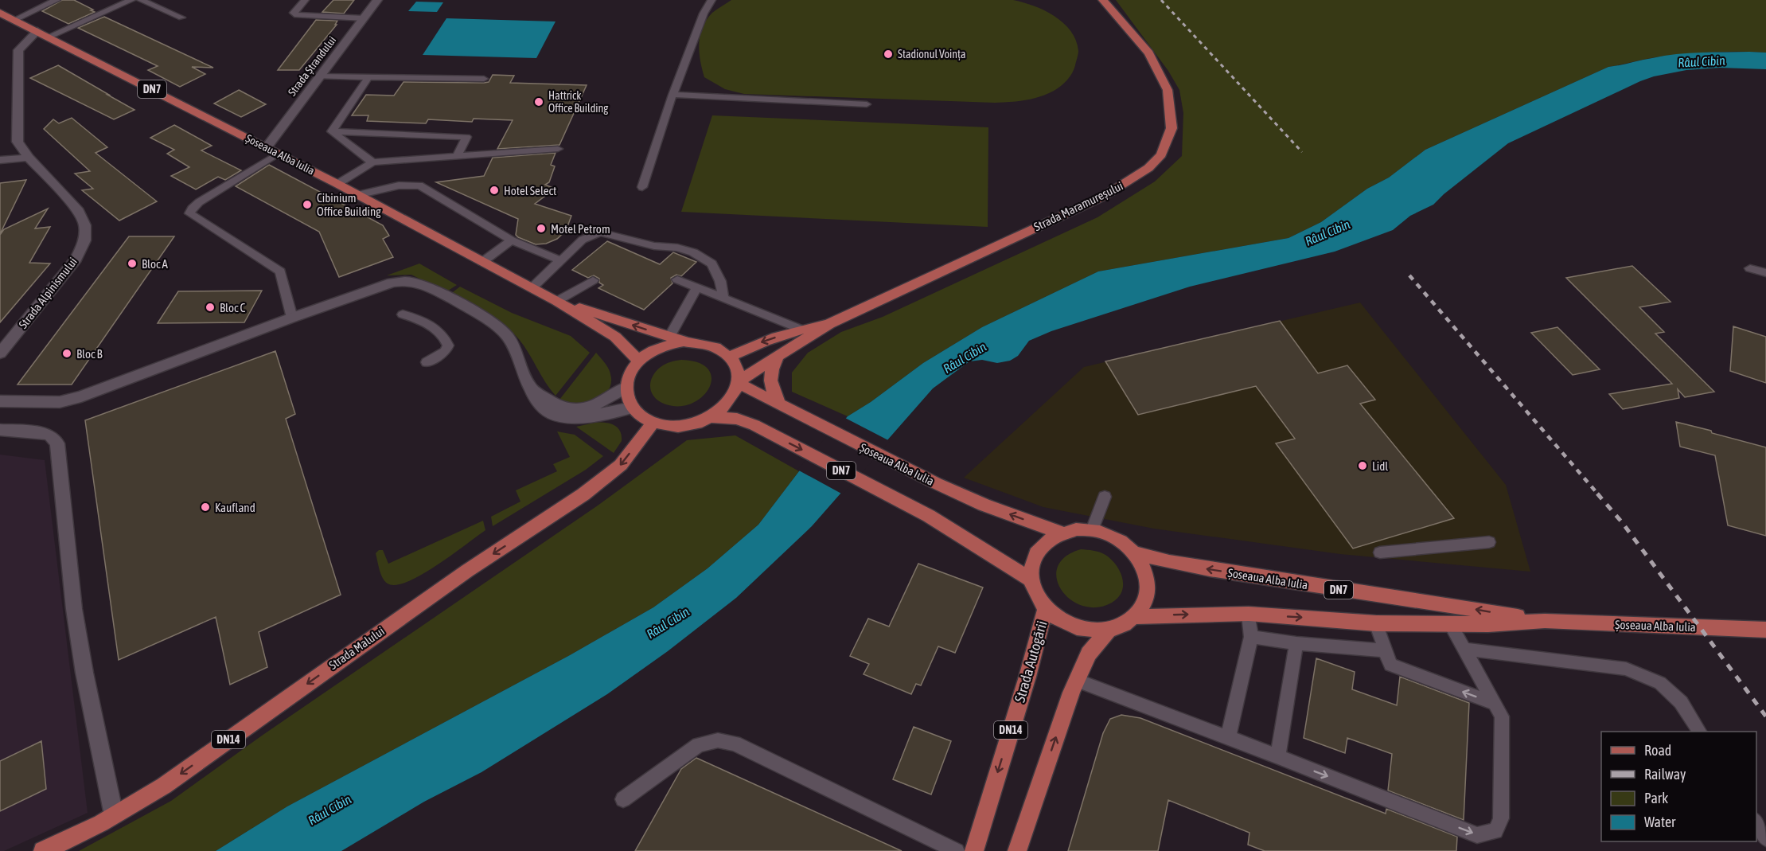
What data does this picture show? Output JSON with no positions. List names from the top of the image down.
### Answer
{
  "streets": {
    "main road": [
      "DN7",
      "Șoseaua Alba Iulia",
      "Strada Maramureșului",
      "Strada Malului",
      "Strada Autogării",
      "DN14"
    ],
    "street": ["Strada Ștrandului", "Strada Alpinismului"]
  },
  "crossings": [
    ["Strada Ștrandului", "Șoseaua Alba Iulia"],
    ["DN7", "Șoseaua Alba Iulia"],
    ["DN7", "Strada Maramureșului"],
    ["DN7", "Strada Malului"],
    ["DN7", "Strada Autogării"],
    ["Șoseaua Alba Iulia", "Strada Maramureșului"],
    ["Șoseaua Alba Iulia", "Strada Alpinismului"],
    ["Șoseaua Alba Iulia", "Strada Malului"],
    ["Șoseaua Alba Iulia", "Strada Autogării"],
    ["Strada Maramureșului", "Strada Malului"]
  ],
  "one_way": ["Strada Malului"],
  "water": ["Râul Cibin"],
  "places": [
    "Stadionul Voința",
    "Hattrick Office Building",
    "Hotel Select",
    "Cibinium Office Building",
    "Motel Petrom",
    "Bloc A",
    "Bloc C",
    "Bloc B",
    "Lidl",
    "Kaufland"
  ],
  "legend": [
    "Road",
    "Railway",
    "Park",
    "Water"
  ]
}
